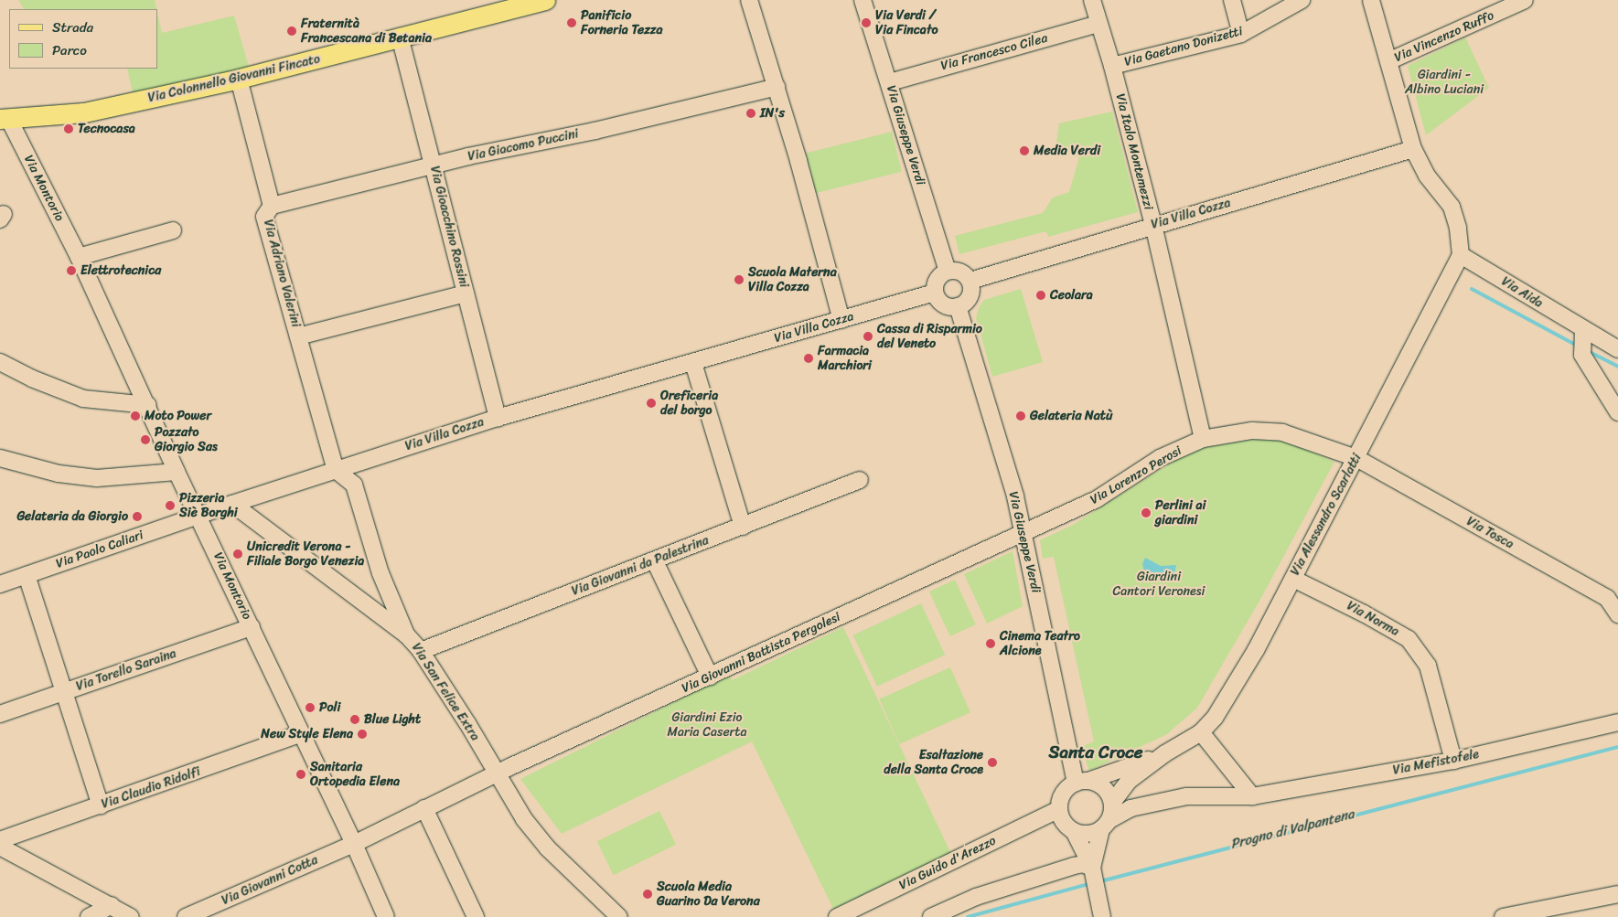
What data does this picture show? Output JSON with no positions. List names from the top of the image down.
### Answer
{
  "streets": {
    "main road": ["Via Colonnello Giovanni Fincato"],
    "street": [
      "Via Vincenzo Ruffo",
      "Via Gaetano Donizetti",
      "Via Francesco Cilea",
      "Via Giuseppe Verdi",
      "Via Giacomo Puccini",
      "Via Italo Montemezzi",
      "Via Montorio",
      "Via Villa Cozza",
      "Via Gioacchino Rossini",
      "Via Adriano Valerini",
      "Via Aida",
      "Via Lorenzo Perosi",
      "Via Alessandro Scarlatti",
      "Via Tosca",
      "Via Paolo Caliari",
      "Via Giovanni da Palestrina",
      "Via Norma",
      "Via Giovanni Battista Pergolesi",
      "Via Torello Saraina",
      "Via San Felice Extra",
      "Via Mefistofele",
      "Via Claudio Ridolfi",
      "Via Guido d'Arezzo",
      "Via Giovanni Cotta"
    ]
  },
  "crossings": [
    ["Via Gaetano Donizetti", "Via Italo Montemezzi"],
    ["Via Francesco Cilea", "Via Giuseppe Verdi"],
    ["Via Francesco Cilea", "Via Italo Montemezzi"],
    ["Via Colonnello Giovanni Fincato", "Via Montorio"],
    ["Via Colonnello Giovanni Fincato", "Via Gioacchino Rossini"],
    ["Via Colonnello Giovanni Fincato", "Via Adriano Valerini"],
    ["Via Giuseppe Verdi", "Via Villa Cozza"],
    ["Via Giuseppe Verdi", "Via Lorenzo Perosi"],
    ["Via Giuseppe Verdi", "Via Alessandro Scarlatti"],
    ["Via Giuseppe Verdi", "Via Giovanni Battista Pergolesi"],
    ["Via Giuseppe Verdi", "Via Mefistofele"],
    ["Via Giuseppe Verdi", "Via Guido d'Arezzo"],
    ["Via Giacomo Puccini", "Via Gioacchino Rossini"],
    ["Via Giacomo Puccini", "Via Adriano Valerini"],
    ["Via Italo Montemezzi", "Via Villa Cozza"],
    ["Via Italo Montemezzi", "Via Lorenzo Perosi"],
    ["Via Montorio", "Via Villa Cozza"],
    ["Via Montorio", "Via Paolo Caliari"],
    ["Via Montorio", "Via Torello Saraina"],
    ["Via Montorio", "Via Claudio Ridolfi"],
    ["Via Montorio", "Via Giovanni Cotta"],
    ["Via Villa Cozza", "Via Gioacchino Rossini"],
    ["Via Villa Cozza", "Via Adriano Valerini"],
    ["Via Villa Cozza", "Via Paolo Caliari"],
    ["Via Villa Cozza", "Via San Felice Extra"],
    ["Via Gioacchino Rossini", "Via Adriano Valerini"],
    ["Via Aida", "Via Alessandro Scarlatti"],
    ["Via Lorenzo Perosi", "Via Alessandro Scarlatti"],
    ["Via Lorenzo Perosi", "Via Tosca"],
    ["Via Lorenzo Perosi", "Via Giovanni Battista Pergolesi"],
    ["Via Alessandro Scarlatti", "Via Tosca"],
    ["Via Alessandro Scarlatti", "Via Norma"],
    ["Via Alessandro Scarlatti", "Via Mefistofele"],
    ["Via Alessandro Scarlatti", "Via Guido d'Arezzo"],
    ["Via Giovanni da Palestrina", "Via San Felice Extra"],
    ["Via Norma", "Via Mefistofele"],
    ["Via Giovanni Battista Pergolesi", "Via San Felice Extra"],
    ["Via Mefistofele", "Via Guido d'Arezzo"]
  ],
  "districts": ["Santa Croce"],
  "water": ["Progno di Valpantena"],
  "parks": ["Giardini - Albino Luciani", "Giardini Cantori Veronesi", "Giardini Ezio Maria Caserta"],
  "places": [
    "Panificio Forneria Tezza",
    "Via Verdi / Via Fincato",
    "Fraternità Francescana di Betania",
    "IN's",
    "Tecnocasa",
    "Media Verdi",
    "Elettrotecnica",
    "Scuola Materna Villa Cozza",
    "Ceolara",
    "Cassa di Risparmio del Veneto",
    "Farmacia Marchiori",
    "Oreficeria del borgo",
    "Moto Power",
    "Gelateria Natù",
    "Pozzato Giorgio Sas",
    "Pizzeria Siè Borghi",
    "Perlini ai giardini",
    "Gelateria da Giorgio",
    "Unicredit Verona - Filiale Borgo Venezia",
    "Cinema Teatro Alcione",
    "Poli",
    "Blue Light",
    "New Style Elena",
    "Esaltazione della Santa Croce",
    "Sanitaria Ortopedia Elena",
    "Scuola Media Guarino Da Verona"
  ],
  "legend": ["Strada", "Parco"]
}
